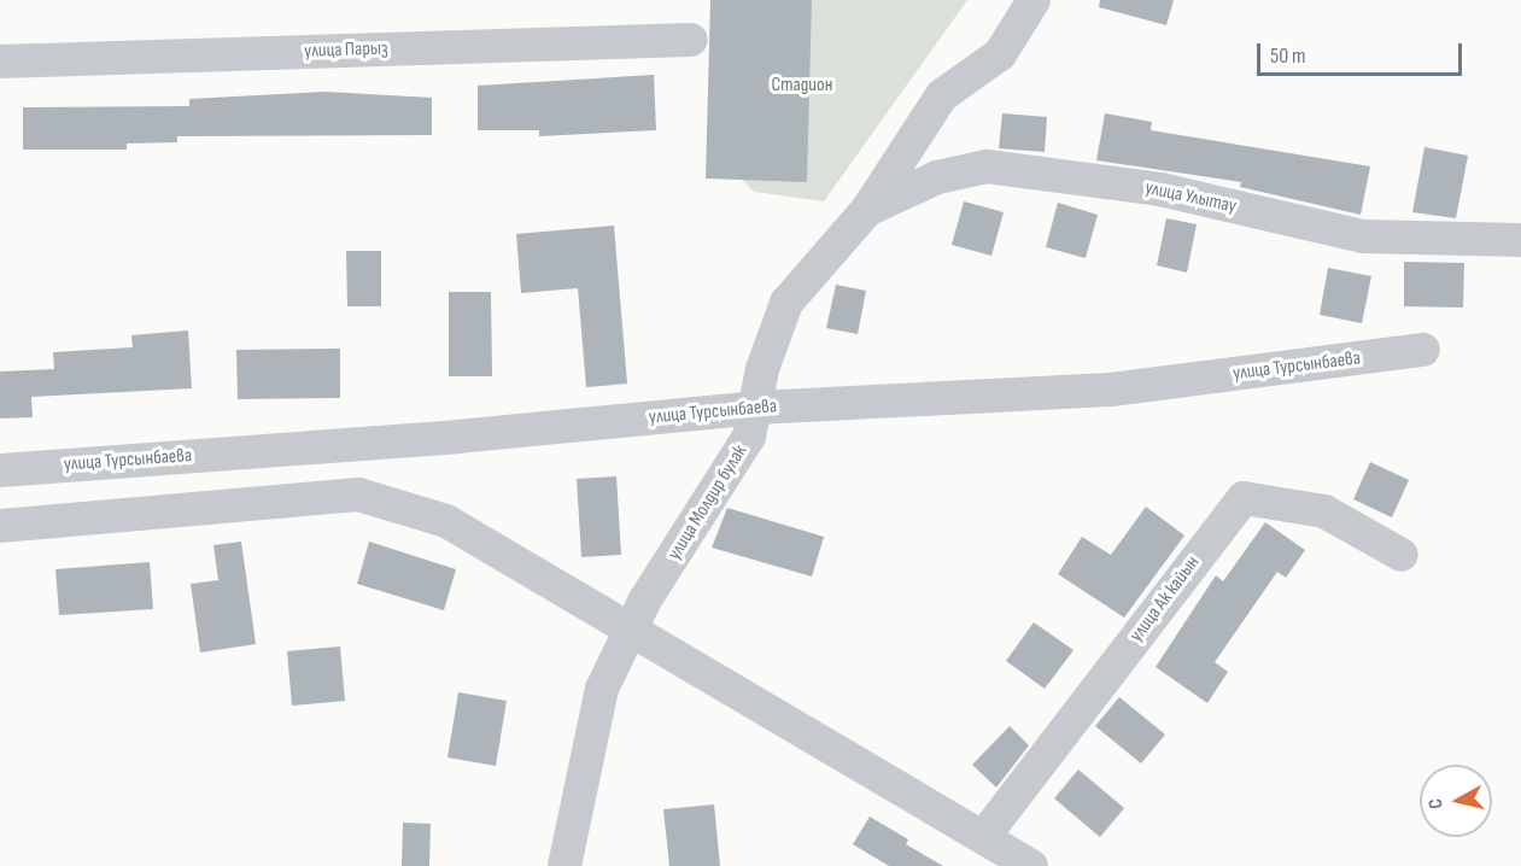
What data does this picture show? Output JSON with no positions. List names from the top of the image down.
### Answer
{
  "streets": {
    "street": [
      "улица Парыз",
      "улица Улытау",
      "улица Турсынбаева",
      "улица Молдир булак",
      "улица Ак кайын"
    ]
  },
  "crossings": [
    ["улица Улытау", "улица Молдир булак"],
    ["улица Турсынбаева", "улица Молдир булак"]
  ],
  "parks": ["Стадион"],
  "scale_bar": "50 m",
  "north": "left"
}
